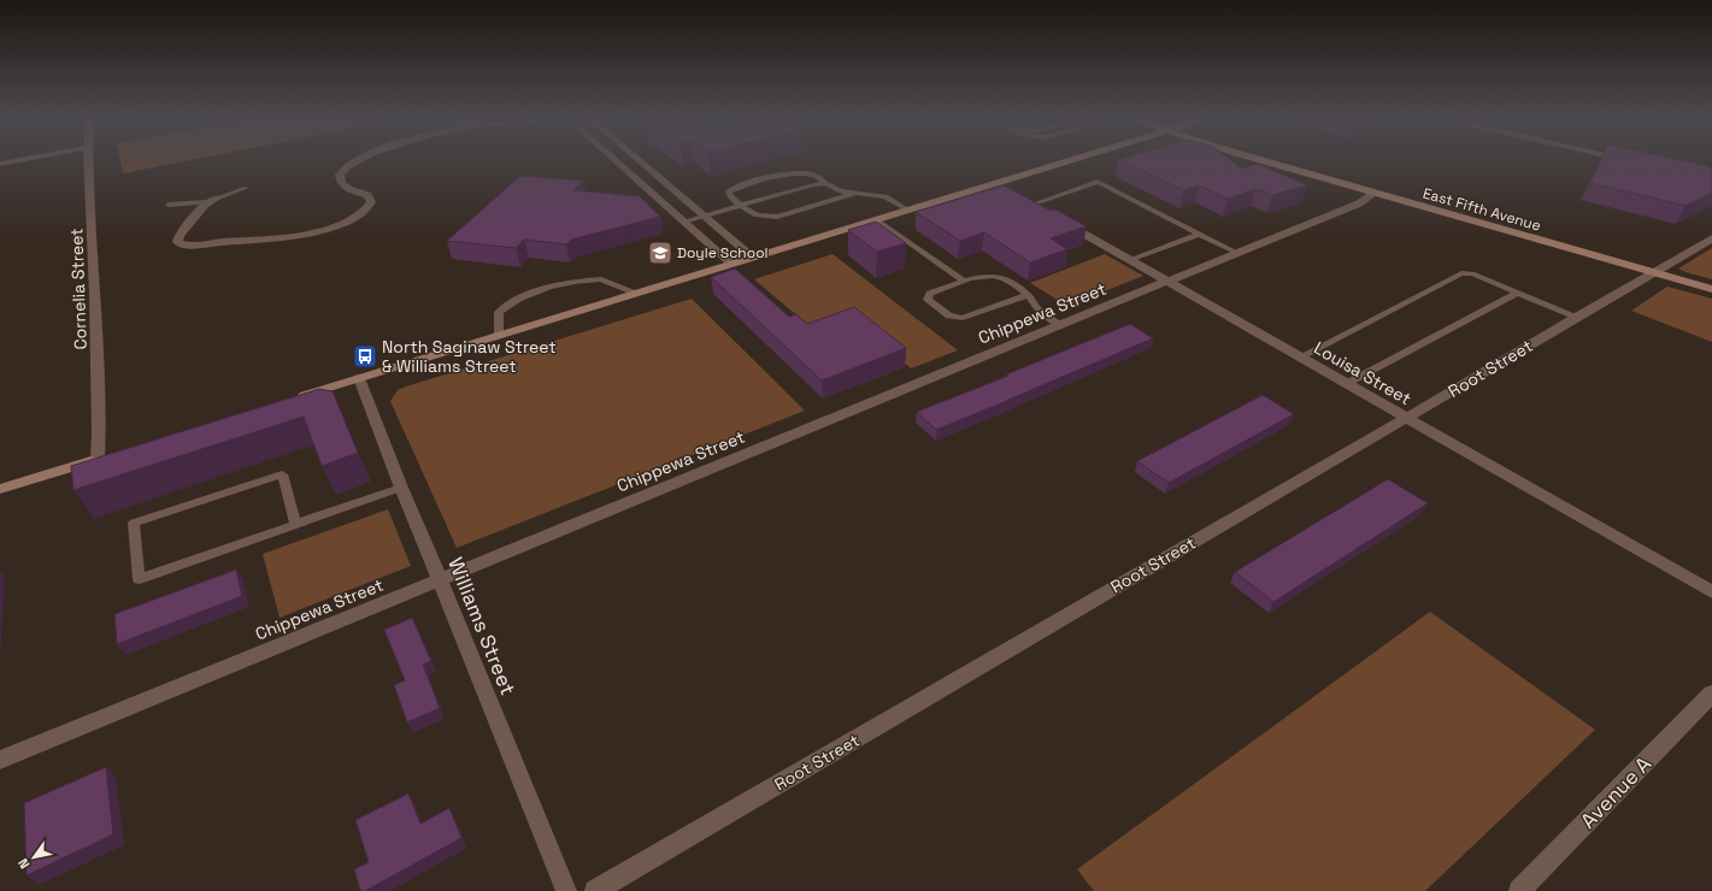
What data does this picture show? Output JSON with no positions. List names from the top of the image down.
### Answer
{
  "streets": {
    "main road": ["East Fifth Avenue"],
    "street": [
      "Cornelia Street",
      "Chippewa Street",
      "Root Street",
      "Louisa Street",
      "Williams Street",
      "Avenue A"
    ]
  },
  "crossings": [
    ["East Fifth Avenue", "Chippewa Street"],
    ["East Fifth Avenue", "Root Street"],
    ["Chippewa Street", "Louisa Street"],
    ["Chippewa Street", "Williams Street"],
    ["Root Street", "Louisa Street"]
  ],
  "places": {
    "school or university": ["Doyle School"],
    "bus stop": ["North Saginaw Street & Williams Street"]
  },
  "north": "bottom left"
}
